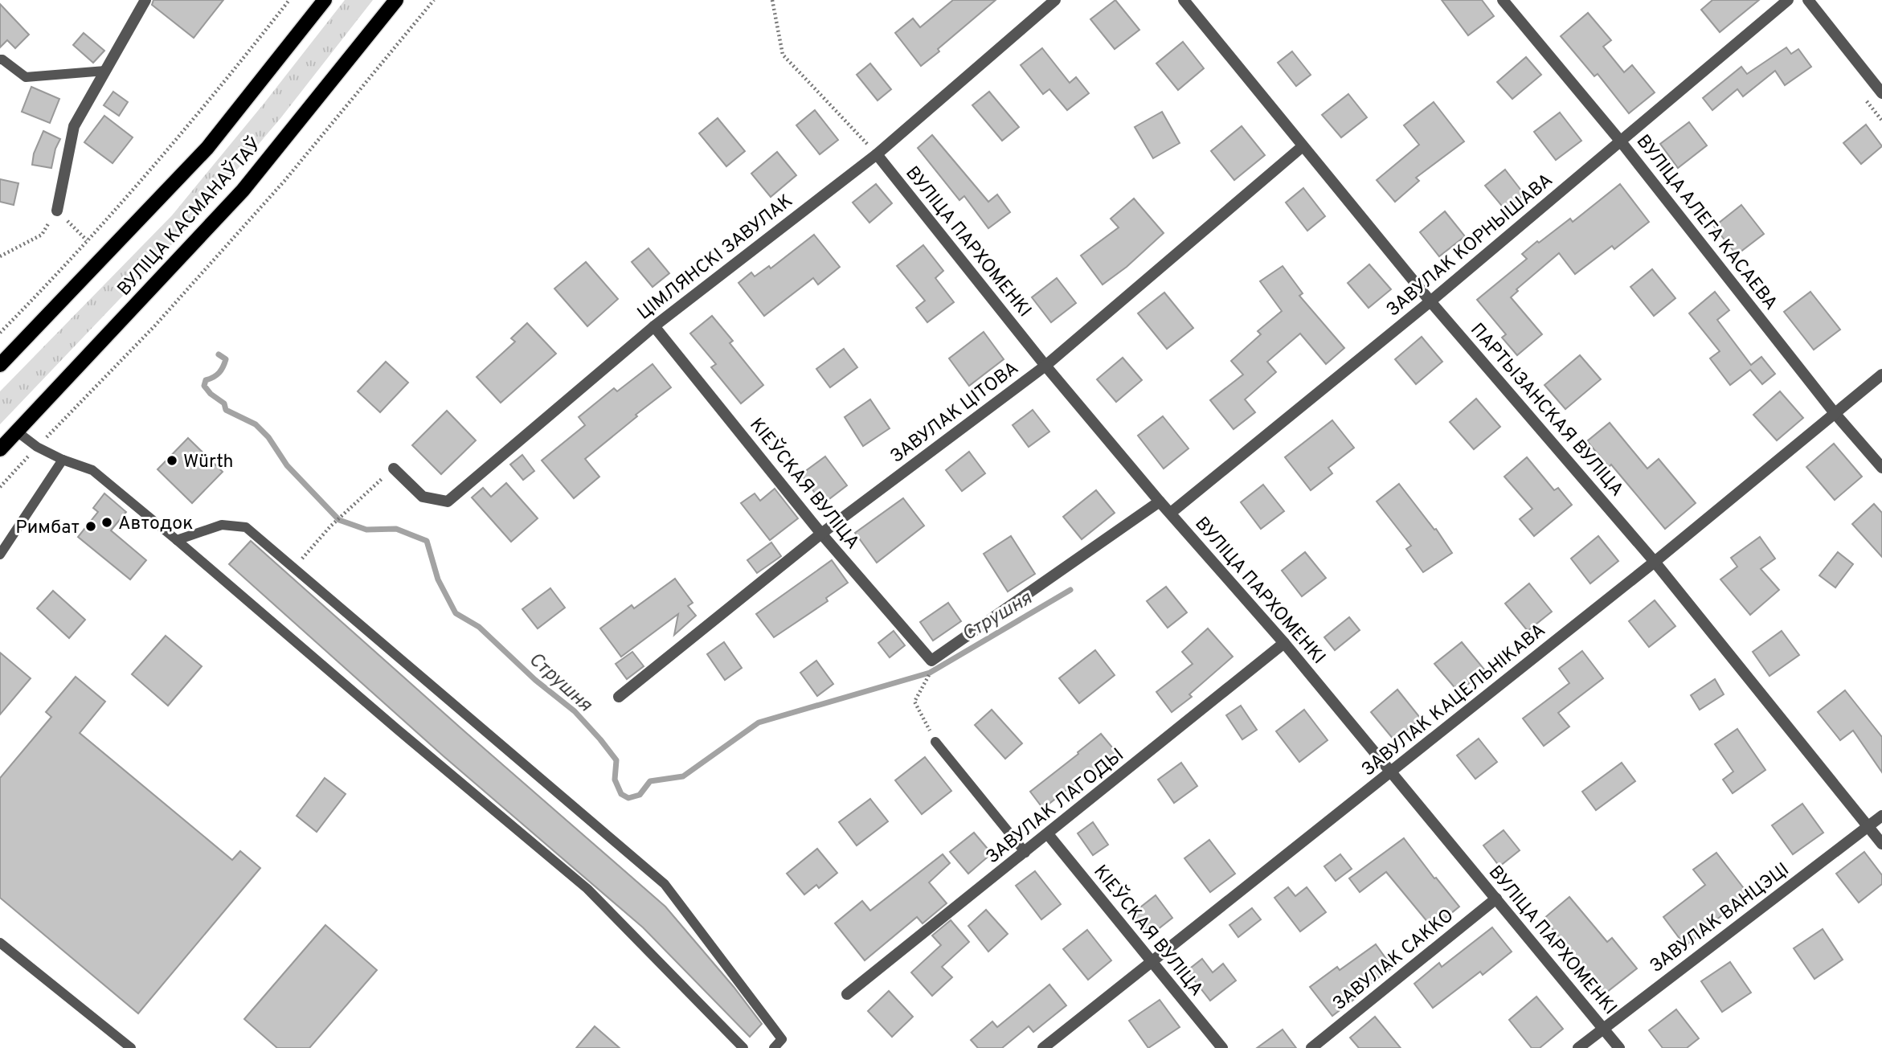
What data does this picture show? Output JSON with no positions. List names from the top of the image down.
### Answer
{
  "streets": {
    "main road": ["ВУЛІЦА КАСМАНАЎТАЎ"],
    "street": [
      "ВУЛІЦА АЛЕГА КАСАЕВА",
      "ВУЛІЦА ПАРХОМЕНКІ",
      "ЗАВУЛАК КОРНЫШАВА",
      "ЦІМЛЯНСКІ ЗАВУЛАК",
      "ПАРТЫЗАНСКАЯ ВУЛІЦА",
      "ЗАВУЛАК ЦІТОВА",
      "КІЕЎСКАЯ ВУЛІЦА",
      "ЗАВУЛАК КАЦЕЛЬНІКАВА",
      "ЗАВУЛАК ЛАГОДЫ",
      "ЗАВУЛАК ВАНЦЭЦІ",
      "ЗАВУЛАК САККО"
    ]
  },
  "crossings": [
    ["ВУЛІЦА АЛЕГА КАСАЕВА", "ЗАВУЛАК КОРНЫШАВА"],
    ["ВУЛІЦА АЛЕГА КАСАЕВА", "ЗАВУЛАК КАЦЕЛЬНІКАВА"],
    ["ВУЛІЦА ПАРХОМЕНКІ", "ЗАВУЛАК КОРНЫШАВА"],
    ["ВУЛІЦА ПАРХОМЕНКІ", "ЦІМЛЯНСКІ ЗАВУЛАК"],
    ["ВУЛІЦА ПАРХОМЕНКІ", "ЗАВУЛАК ЦІТОВА"],
    ["ВУЛІЦА ПАРХОМЕНКІ", "ЗАВУЛАК КАЦЕЛЬНІКАВА"],
    ["ВУЛІЦА ПАРХОМЕНКІ", "ЗАВУЛАК ЛАГОДЫ"],
    ["ВУЛІЦА ПАРХОМЕНКІ", "ЗАВУЛАК ВАНЦЭЦІ"],
    ["ВУЛІЦА ПАРХОМЕНКІ", "ЗАВУЛАК САККО"],
    ["ЗАВУЛАК КОРНЫШАВА", "ПАРТЫЗАНСКАЯ ВУЛІЦА"],
    ["ЦІМЛЯНСКІ ЗАВУЛАК", "КІЕЎСКАЯ ВУЛІЦА"],
    ["ПАРТЫЗАНСКАЯ ВУЛІЦА", "ЗАВУЛАК ЦІТОВА"],
    ["ПАРТЫЗАНСКАЯ ВУЛІЦА", "ЗАВУЛАК КАЦЕЛЬНІКАВА"],
    ["ПАРТЫЗАНСКАЯ ВУЛІЦА", "ЗАВУЛАК ВАНЦЭЦІ"],
    ["ЗАВУЛАК ЦІТОВА", "КІЕЎСКАЯ ВУЛІЦА"],
    ["КІЕЎСКАЯ ВУЛІЦА", "ЗАВУЛАК КАЦЕЛЬНІКАВА"],
    ["КІЕЎСКАЯ ВУЛІЦА", "ЗАВУЛАК ЛАГОДЫ"]
  ],
  "water": ["Струшня"],
  "places": ["Würth", "Автодок", "Римбат"]
}
